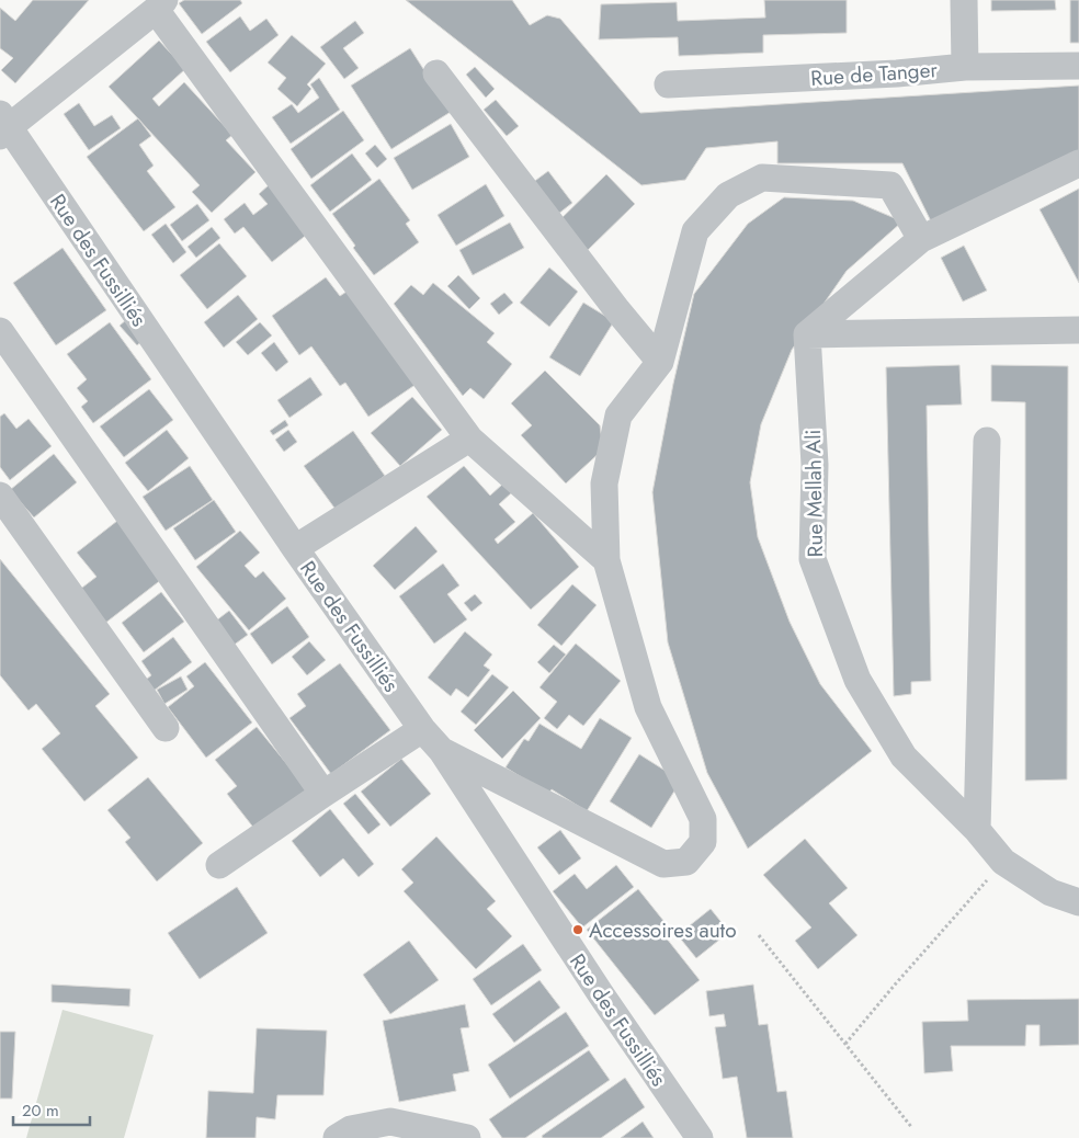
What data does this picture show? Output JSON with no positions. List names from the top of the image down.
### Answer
{
  "streets": {
    "street": ["Rue de Tanger", "Rue des Fussilliés", "Rue Mellah Ali"]
  },
  "places": ["Accessoires auto"],
  "scale_bar": "20 m"
}
